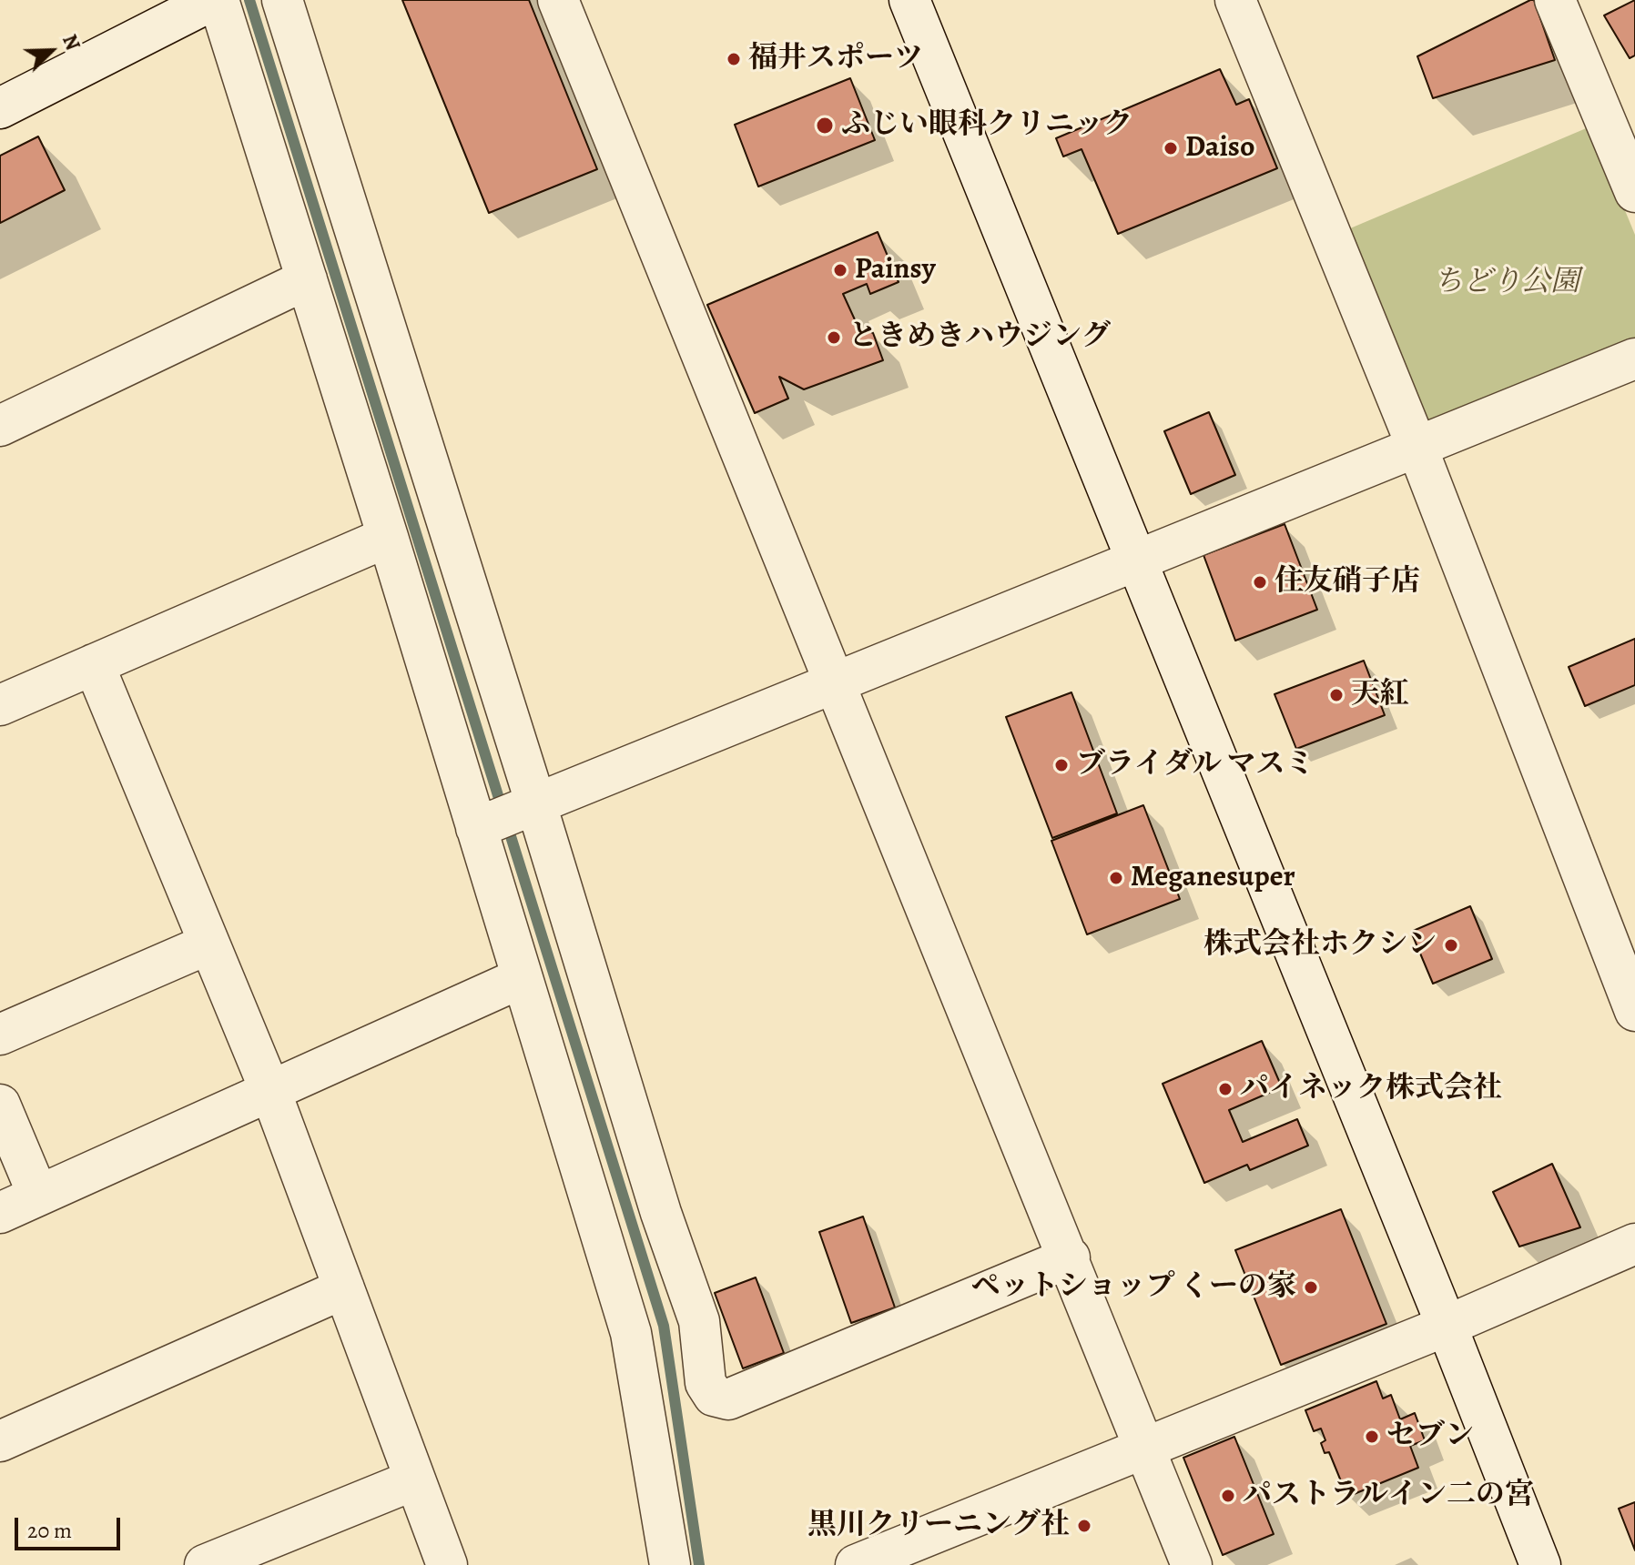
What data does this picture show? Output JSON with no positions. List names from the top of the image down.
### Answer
{
  "parks": ["ちどり公園"],
  "places": [
    "福井スポーツ",
    "ふじい眼科クリニック",
    "Daiso",
    "Painsy",
    "ときめきハウジング",
    "住友硝子店",
    "天紅",
    "ブライダル マスミ",
    "Meganesuper",
    "株式会社ホクシン",
    "パイネック株式会社",
    "ペットショップ くーの家",
    "セブン",
    "パストラルイン二の宮",
    "黒川クリーニング社"
  ],
  "scale_bar": "20 m",
  "north": "top right"
}
